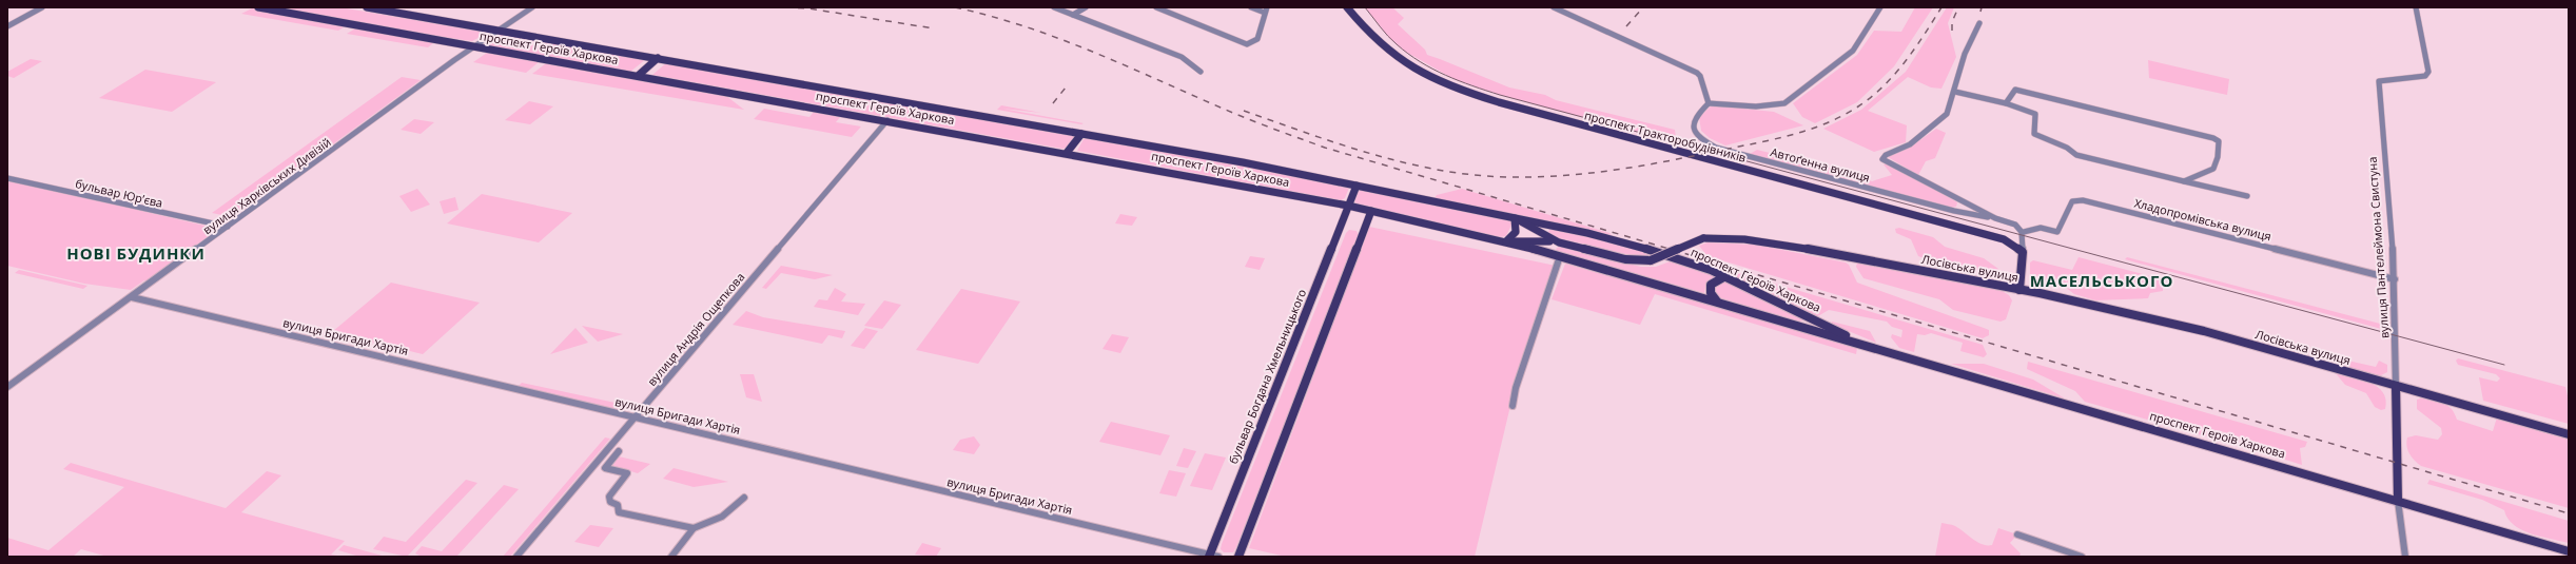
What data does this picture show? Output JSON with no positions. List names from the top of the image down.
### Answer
{
  "streets": {
    "main road": [
      "проспект Героїв Харкова",
      "проспект Тракторобудівників",
      "вулиця Пантелеймона Свистуна",
      "Лосівська вулиця",
      "бульвар Богдана Хмельницького"
    ],
    "street": [
      "Автоґенна вулиця",
      "вулиця Харківських Дивізій",
      "бульвар Юрʼєва",
      "Хладопромівська вулиця",
      "вулиця Андрія Ощепкова",
      "вулиця Бригади Хартія"
    ]
  },
  "crossings": [
    ["проспект Героїв Харкова", "вулиця Харківських Дивізій"],
    ["проспект Героїв Харкова", "вулиця Пантелеймона Свистуна"],
    ["проспект Героїв Харкова", "вулиця Андрія Ощепкова"],
    ["проспект Героїв Харкова", "бульвар Богдана Хмельницького"],
    ["вулиця Харківських Дивізій", "бульвар Юрʼєва"],
    ["вулиця Харківських Дивізій", "вулиця Бригади Хартія"],
    ["Хладопромівська вулиця", "вулиця Пантелеймона Свистуна"],
    ["вулиця Пантелеймона Свистуна", "Лосівська вулиця"],
    ["вулиця Андрія Ощепкова", "вулиця Бригади Хартія"],
    ["вулиця Бригади Хартія", "бульвар Богдана Хмельницького"]
  ],
  "districts": ["НОВІ БУДИНКИ", "МАСЕЛЬСЬКОГО"]
}
